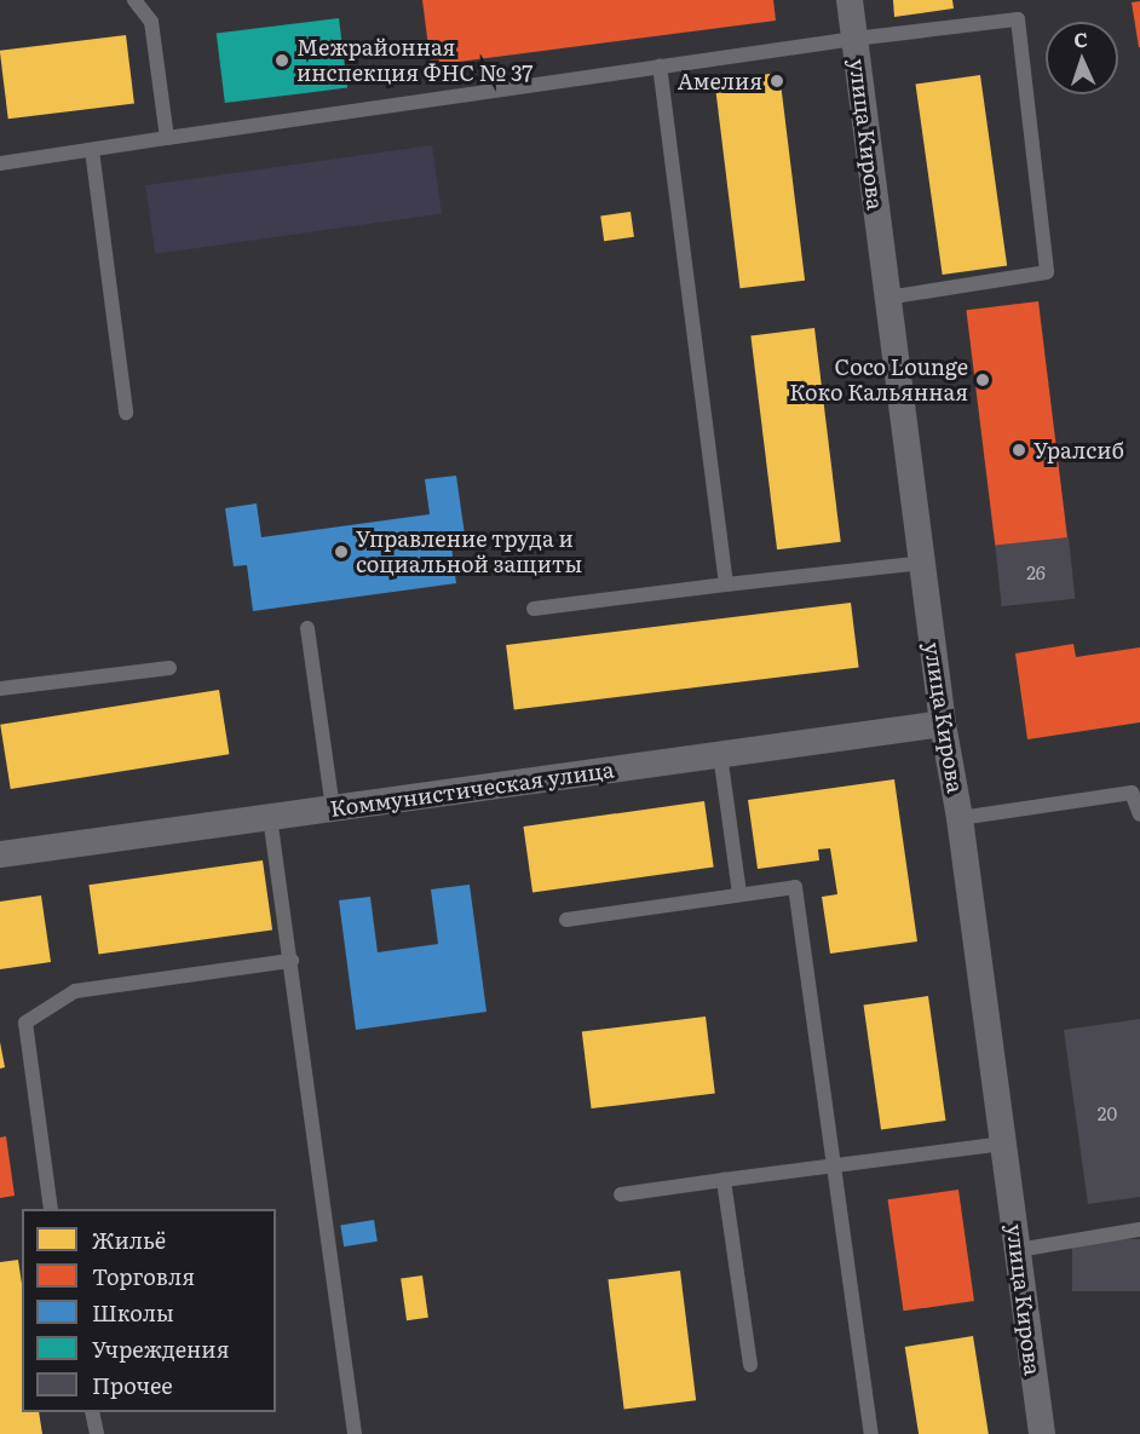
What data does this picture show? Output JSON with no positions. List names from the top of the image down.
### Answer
{
  "streets": {
    "street": ["улица Кирова", "Коммунистическая улица"]
  },
  "crossings": [
    ["улица Кирова", "Коммунистическая улица"]
  ],
  "places": [
    "Межрайонная инспекция ФНС № 37",
    "Амелия",
    "Coco Lounge Коко Кальянная",
    "Уралсиб",
    "Управление труда и социальной защиты"
  ],
  "house_numbers": ["26", "20"],
  "legend": [
    "Жильё",
    "Торговля",
    "Школы",
    "Учреждения",
    "Прочее"
  ],
  "north": "top"
}
